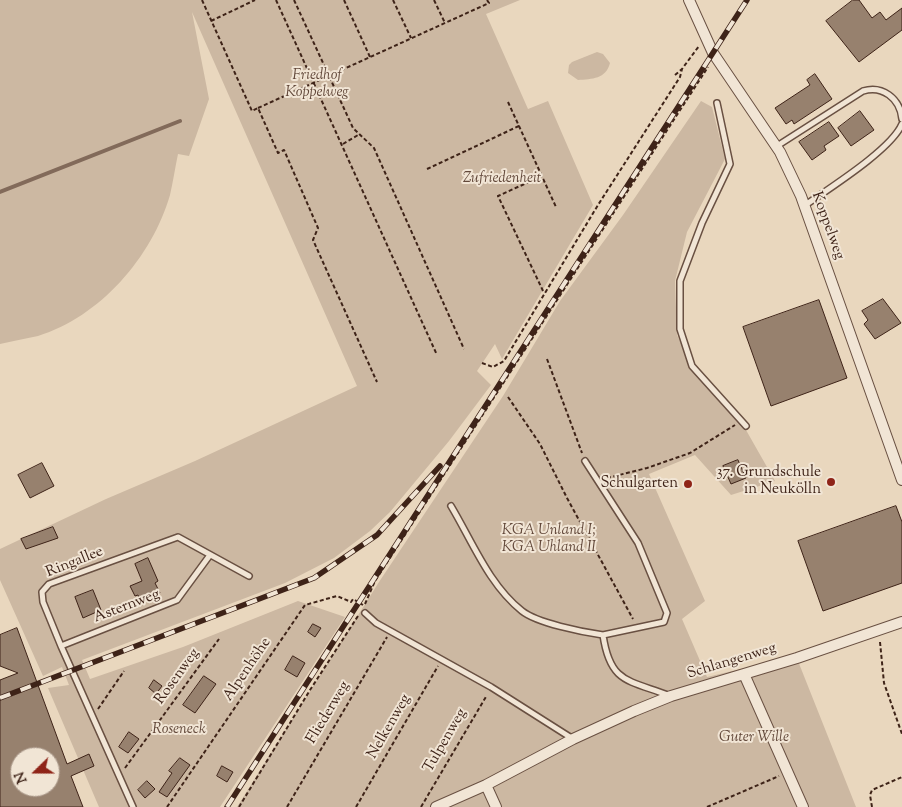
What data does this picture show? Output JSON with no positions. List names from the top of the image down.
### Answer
{
  "streets": {
    "street": ["Koppelweg", "Schlangenweg"],
    "lane": ["Ringallee", "Asternweg"],
    "path": [
      "Alpenhöhe",
      "Rosenweg",
      "Fliederweg",
      "Nelkenweg",
      "Tulpenweg"
    ]
  },
  "crossings": [
    ["Ringallee", "Asternweg"],
    ["Ringallee", "Rosenweg"]
  ],
  "parks": [
    "Friedhof Koppelweg",
    "Zufriedenheit",
    "KGA Unland I; KGA Uhland II",
    "Roseneck",
    "Guter Wille"
  ],
  "places": ["37. Grundschule in Neukölln", "Schulgarten"],
  "north": "left"
}
